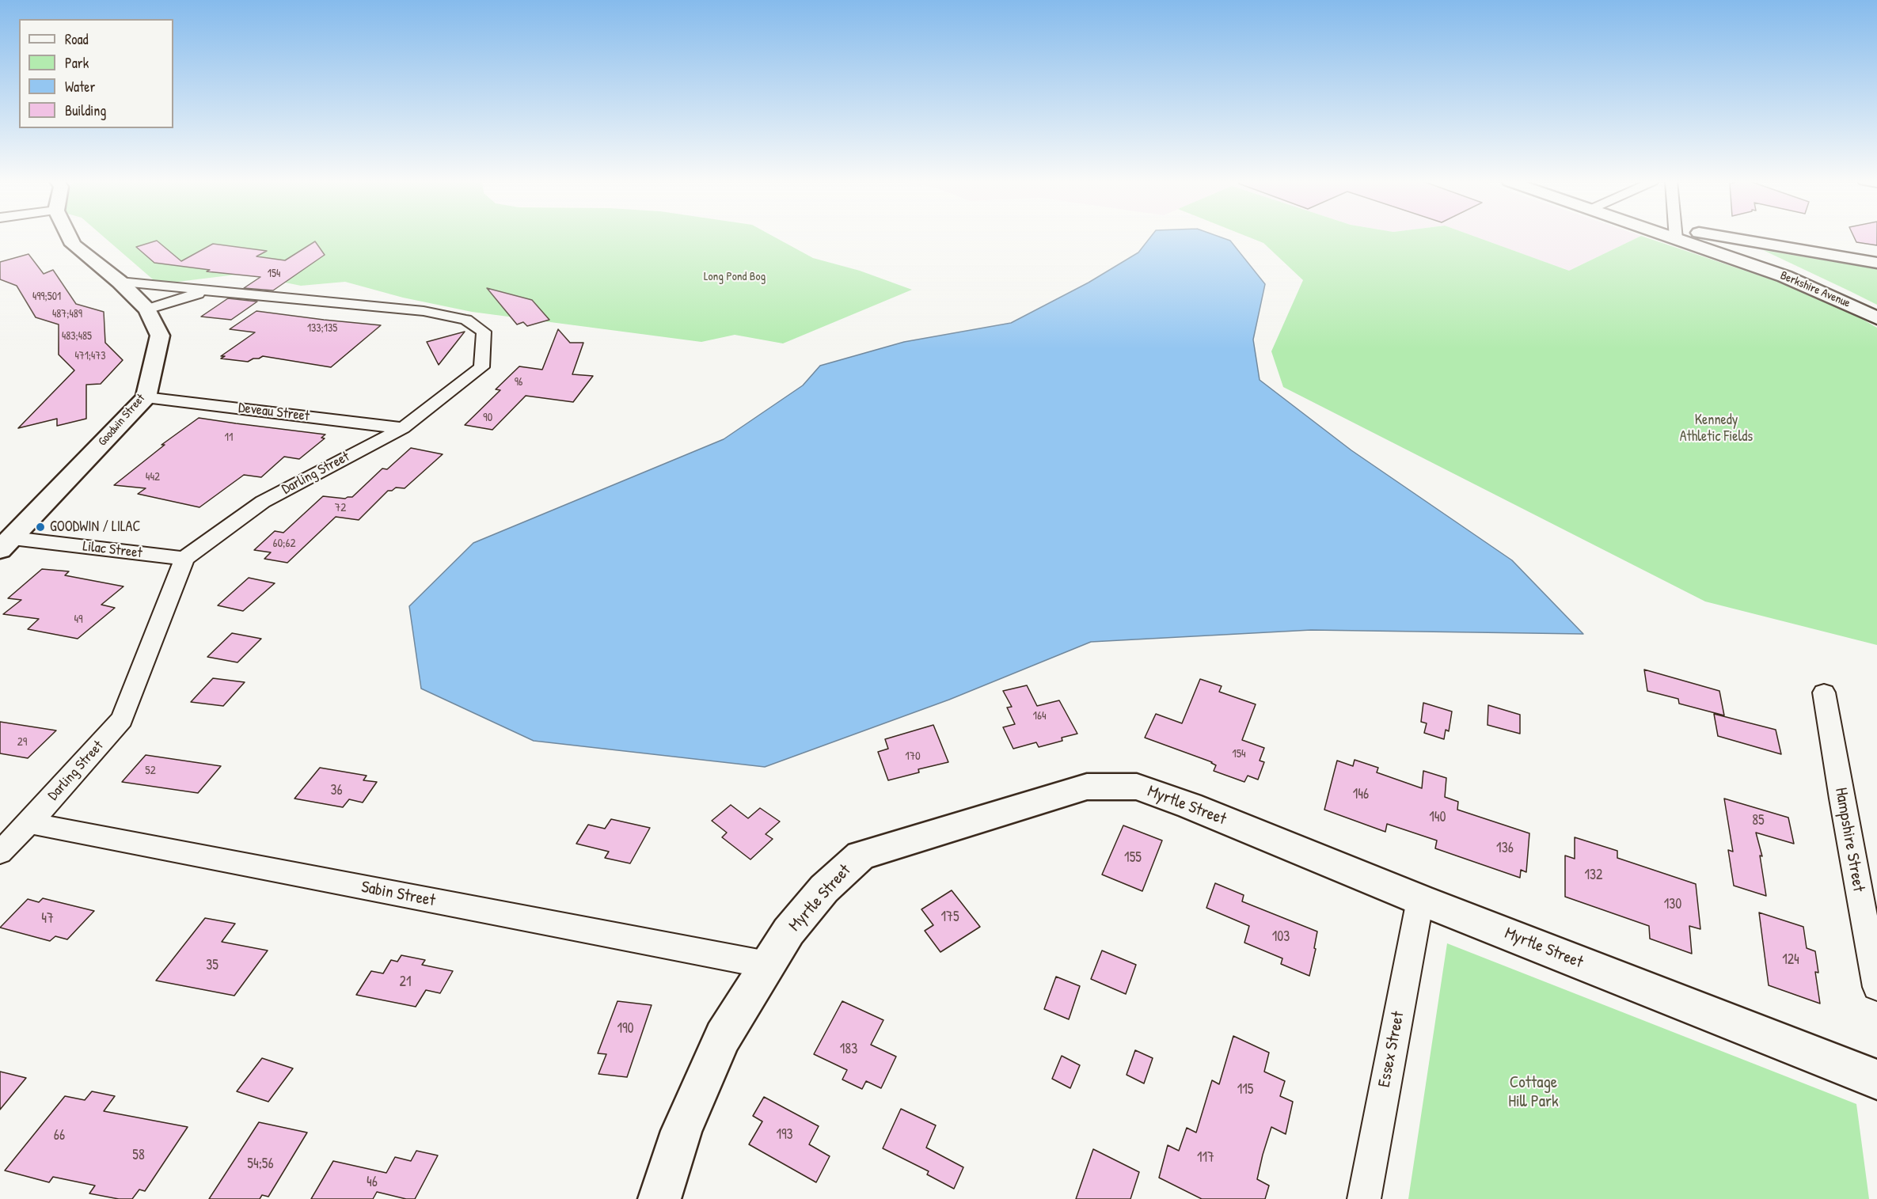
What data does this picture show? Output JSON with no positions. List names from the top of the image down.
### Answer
{
  "streets": {
    "main road": ["Berkshire Avenue", "Goodwin Street", "Myrtle Street"],
    "street": [
      "Deveau Street",
      "Darling Street",
      "Lilac Street",
      "Hampshire Street",
      "Sabin Street",
      "Essex Street"
    ]
  },
  "crossings": [
    ["Deveau Street", "Goodwin Street"],
    ["Deveau Street", "Darling Street"],
    ["Goodwin Street", "Darling Street"],
    ["Goodwin Street", "Lilac Street"],
    ["Darling Street", "Lilac Street"],
    ["Darling Street", "Sabin Street"],
    ["Myrtle Street", "Sabin Street"],
    ["Myrtle Street", "Essex Street"]
  ],
  "parks": ["Long Pond Bog", "Kennedy Athletic Fields", "Cottage Hill Park"],
  "places": ["GOODWIN / LILAC"],
  "house_numbers": [
    "154",
    "499;501",
    "487;489",
    "133;135",
    "483;485",
    "471;473",
    "96",
    "90",
    "11",
    "442",
    "72",
    "60;62",
    "49",
    "164",
    "29",
    "154",
    "170",
    "52",
    "36",
    "146",
    "140",
    "85",
    "136",
    "155",
    "132",
    "130",
    "175",
    "47",
    "103",
    "124",
    "35",
    "21",
    "190",
    "183",
    "115",
    "193",
    "66",
    "58",
    "117",
    "54;56",
    "46"
  ],
  "legend": [
    "Road",
    "Park",
    "Water",
    "Building"
  ]
}
